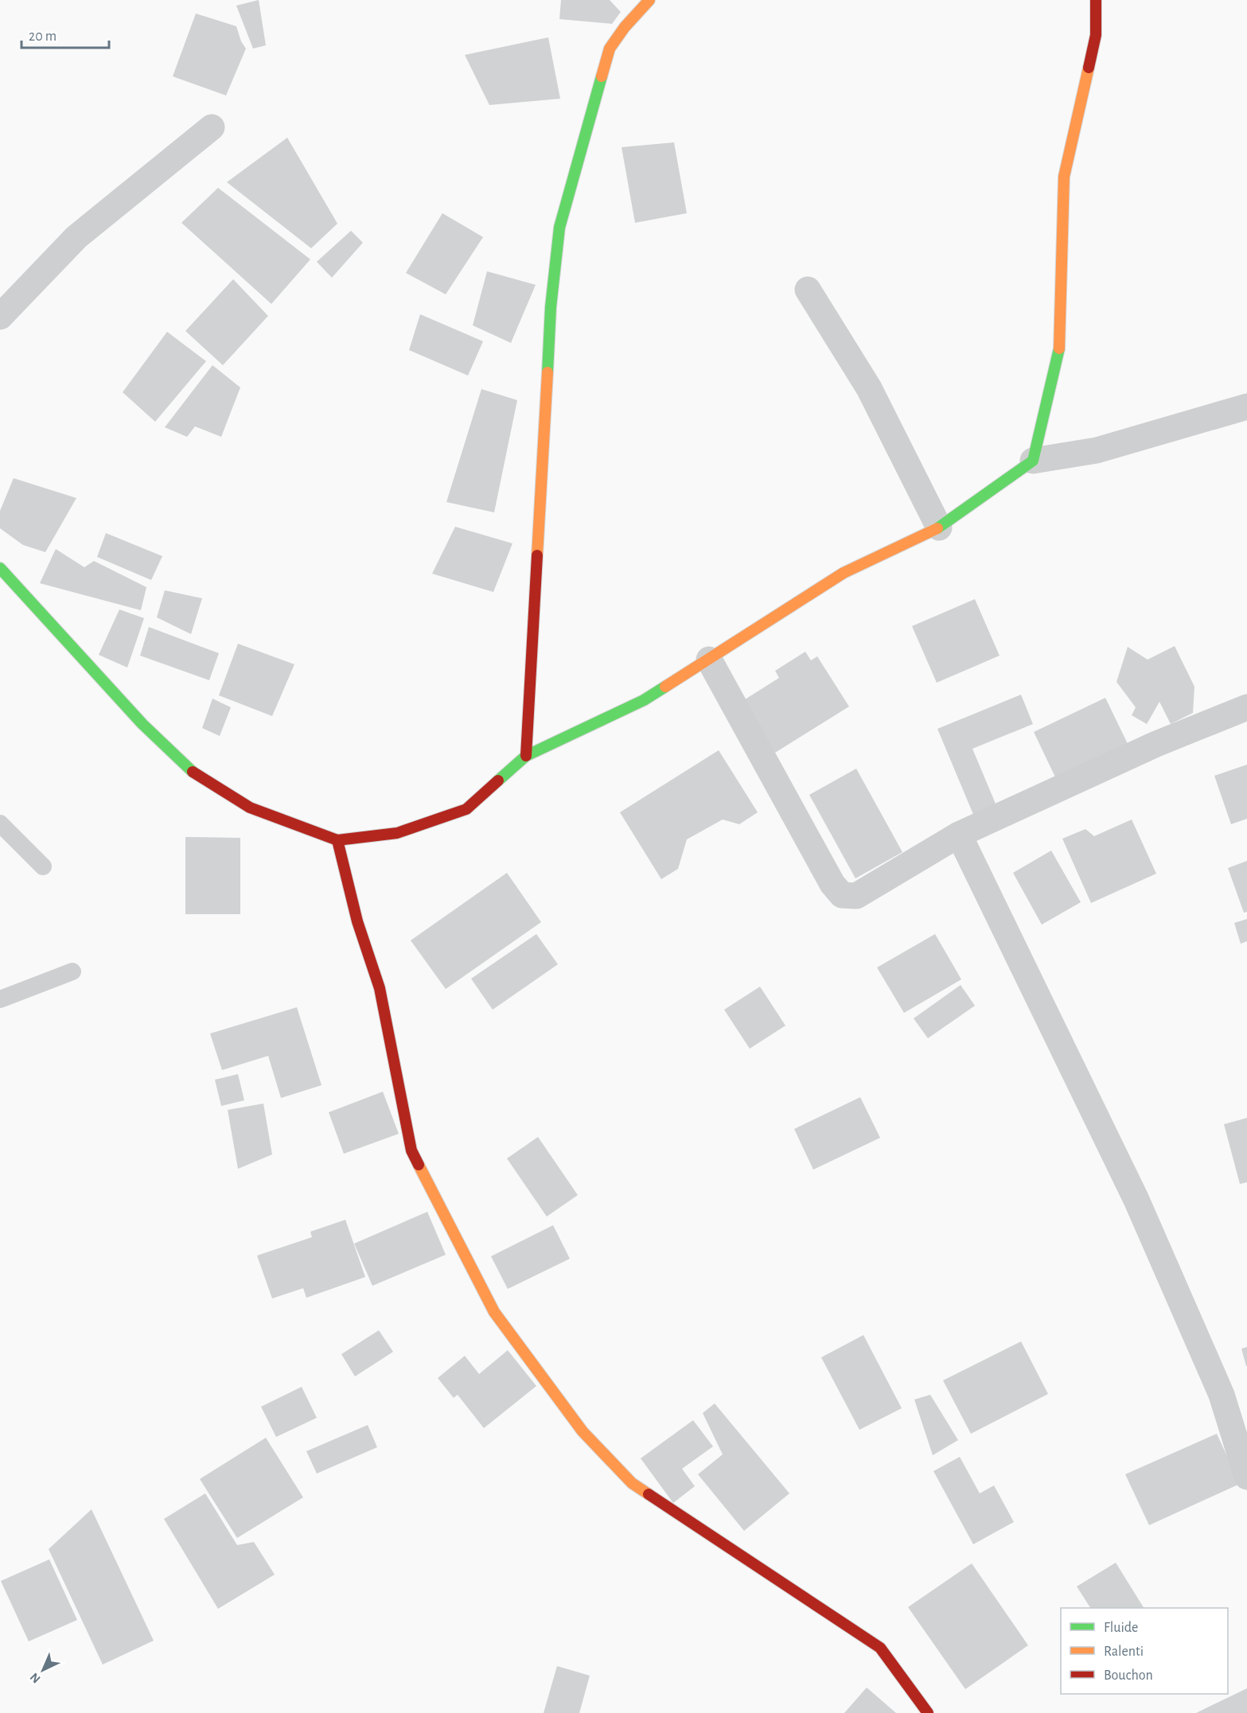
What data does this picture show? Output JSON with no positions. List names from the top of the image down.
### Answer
{
  "legend": ["Fluide", "Ralenti", "Bouchon"],
  "scale_bar": "20 m",
  "north": "bottom left"
}
